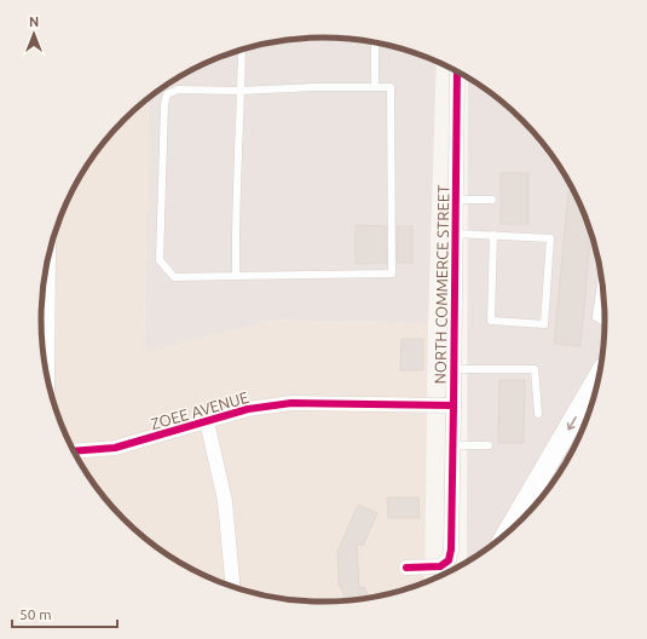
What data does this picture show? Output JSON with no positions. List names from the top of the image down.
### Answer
{
  "streets": {
    "street": ["NORTH COMMERCE STREET", "ZOEE AVENUE"]
  },
  "crossings": [
    ["NORTH COMMERCE STREET", "ZOEE AVENUE"]
  ],
  "scale_bar": "50 m",
  "north": "top"
}
